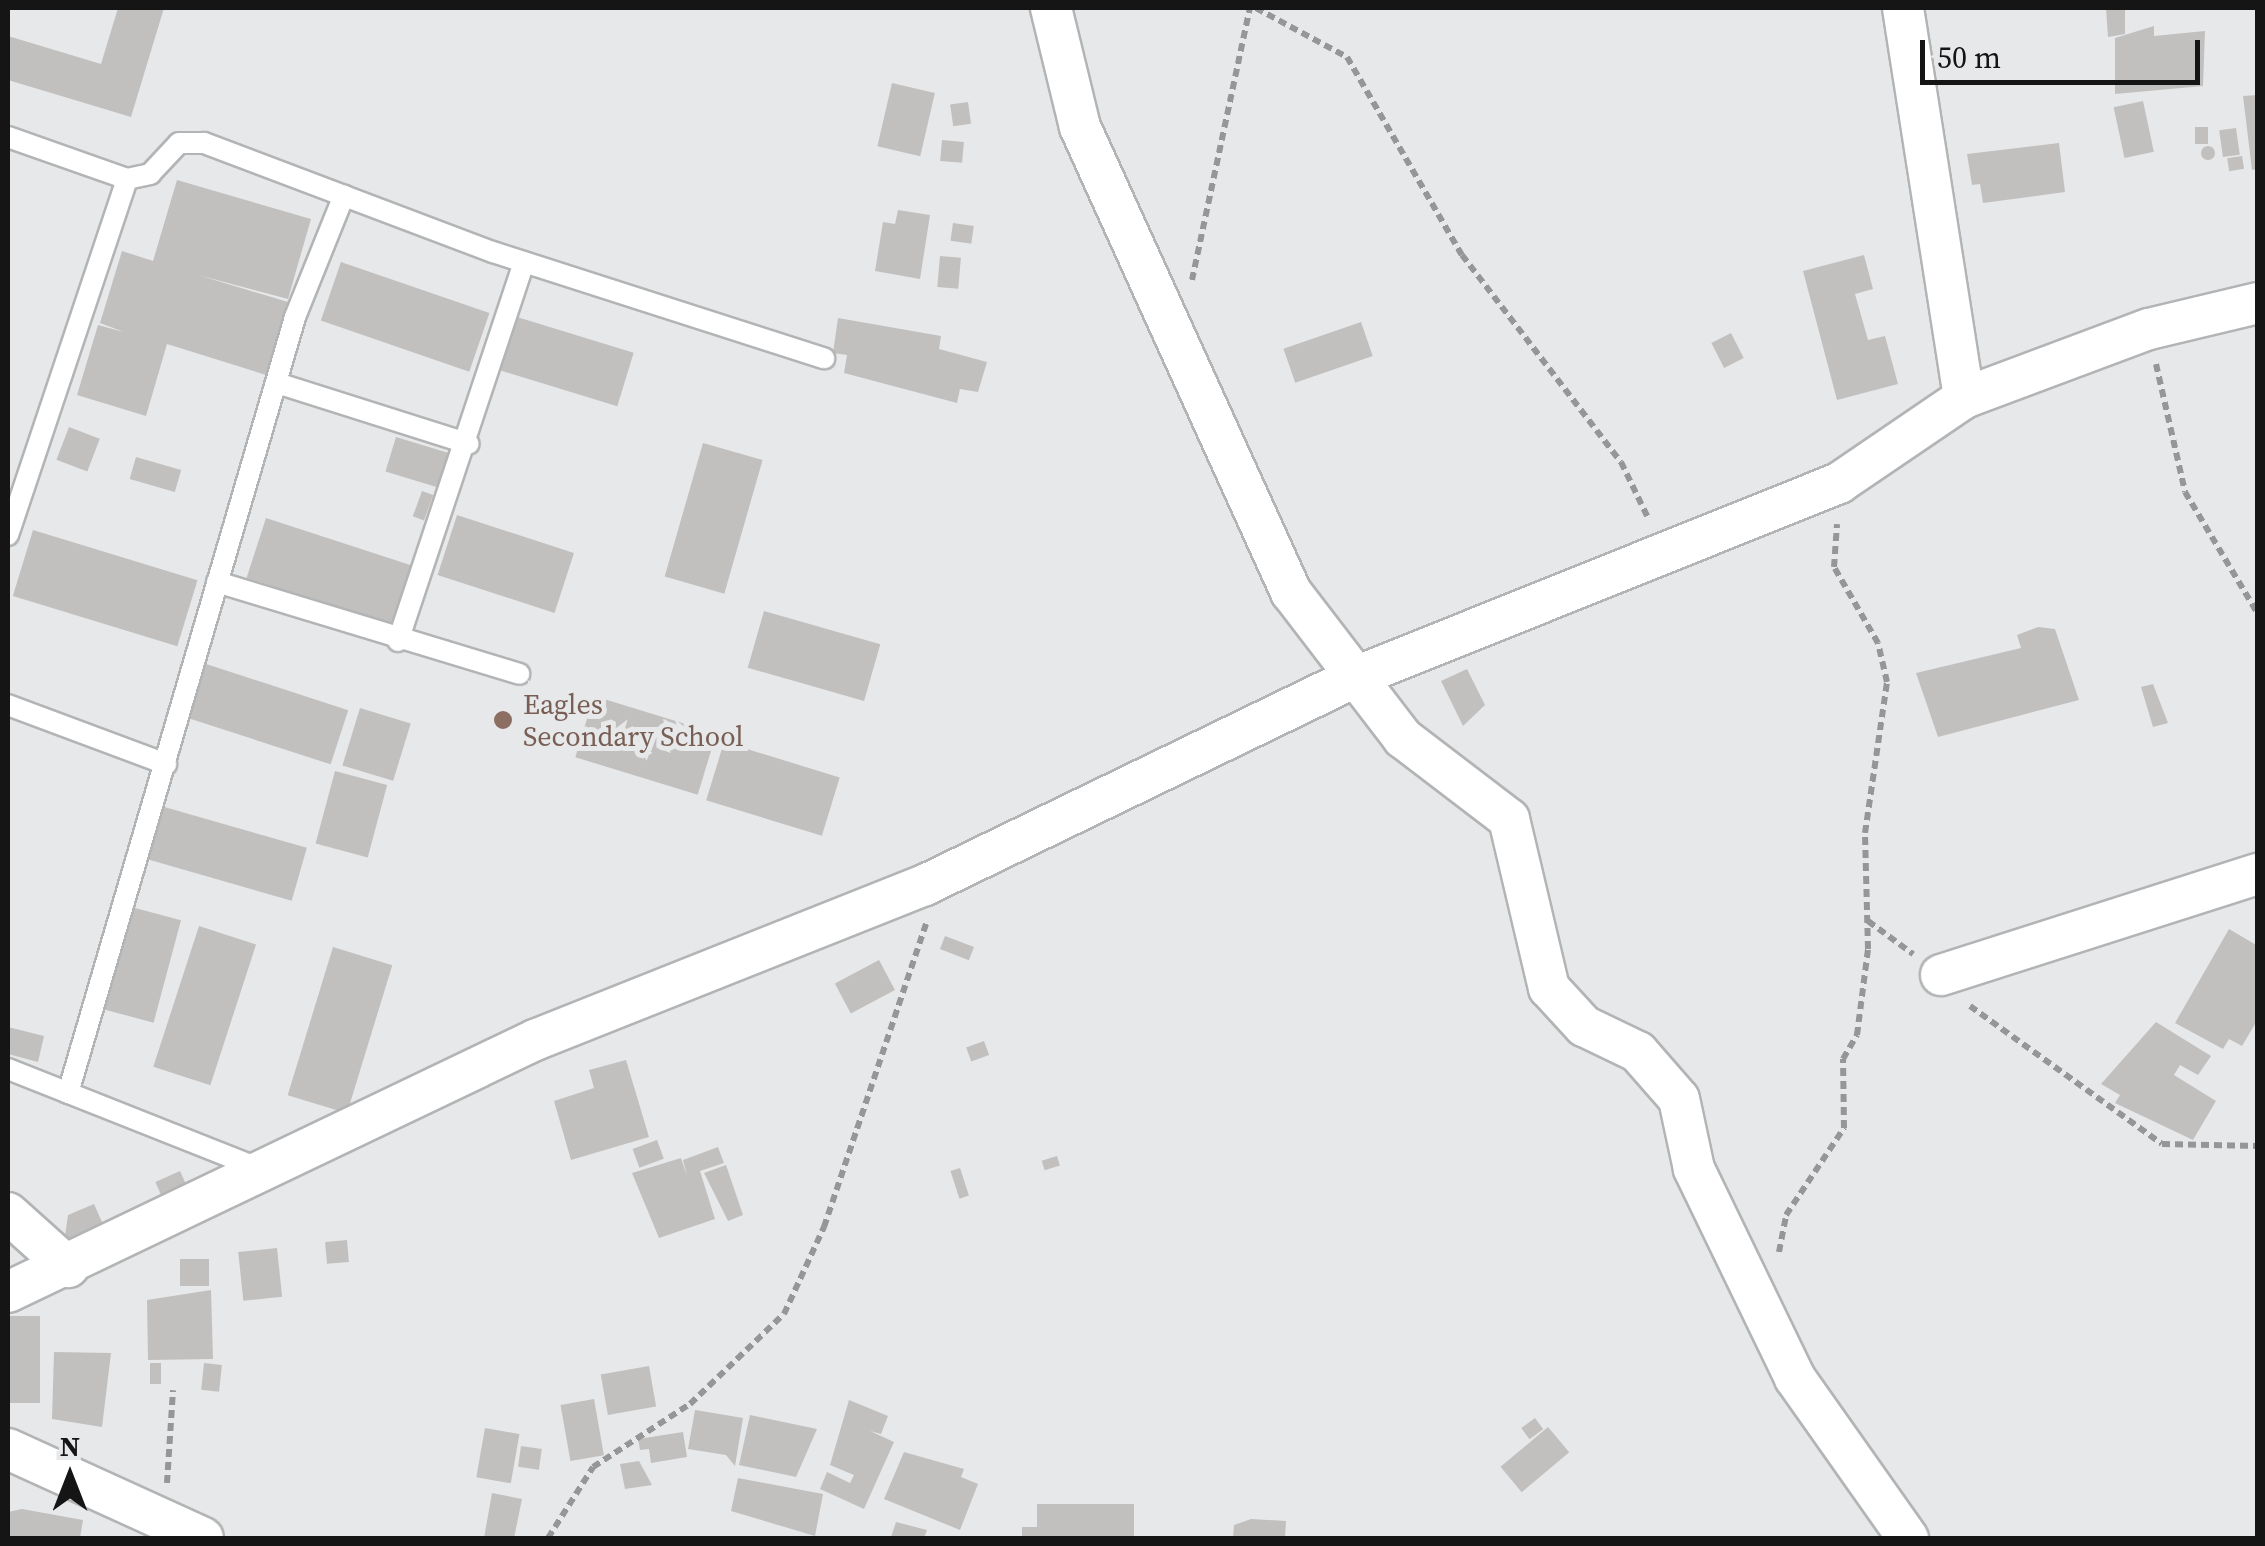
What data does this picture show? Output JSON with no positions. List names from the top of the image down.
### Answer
{
  "places": ["Eagles Secondary School"],
  "scale_bar": "50 m",
  "north": "top"
}
